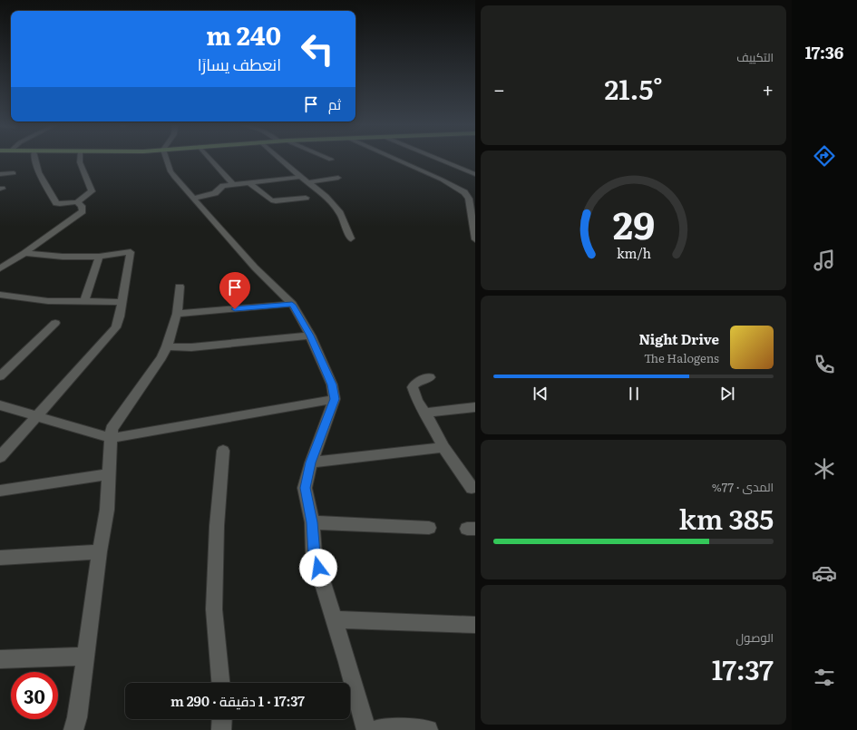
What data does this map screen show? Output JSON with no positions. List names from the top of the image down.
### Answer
{
  "page": {
    "tabs": "17:36",
    "tile": [
      "التكييف",
      ["المدى · 77%", "385 km"],
      ["الوصول", "17:37"]
    ],
    "turn": ["240 m", "انعطف يسارًا"],
    "heat": ["−", "21.5°", "+"],
    "then": "ثم",
    "song": ["Night Drive", "The Halogens"],
    "limit": "30",
    "trip": "17:37 · 1 دقيقة · 290 m",
    "gauge": ["29", "km/h"]
  }
}
